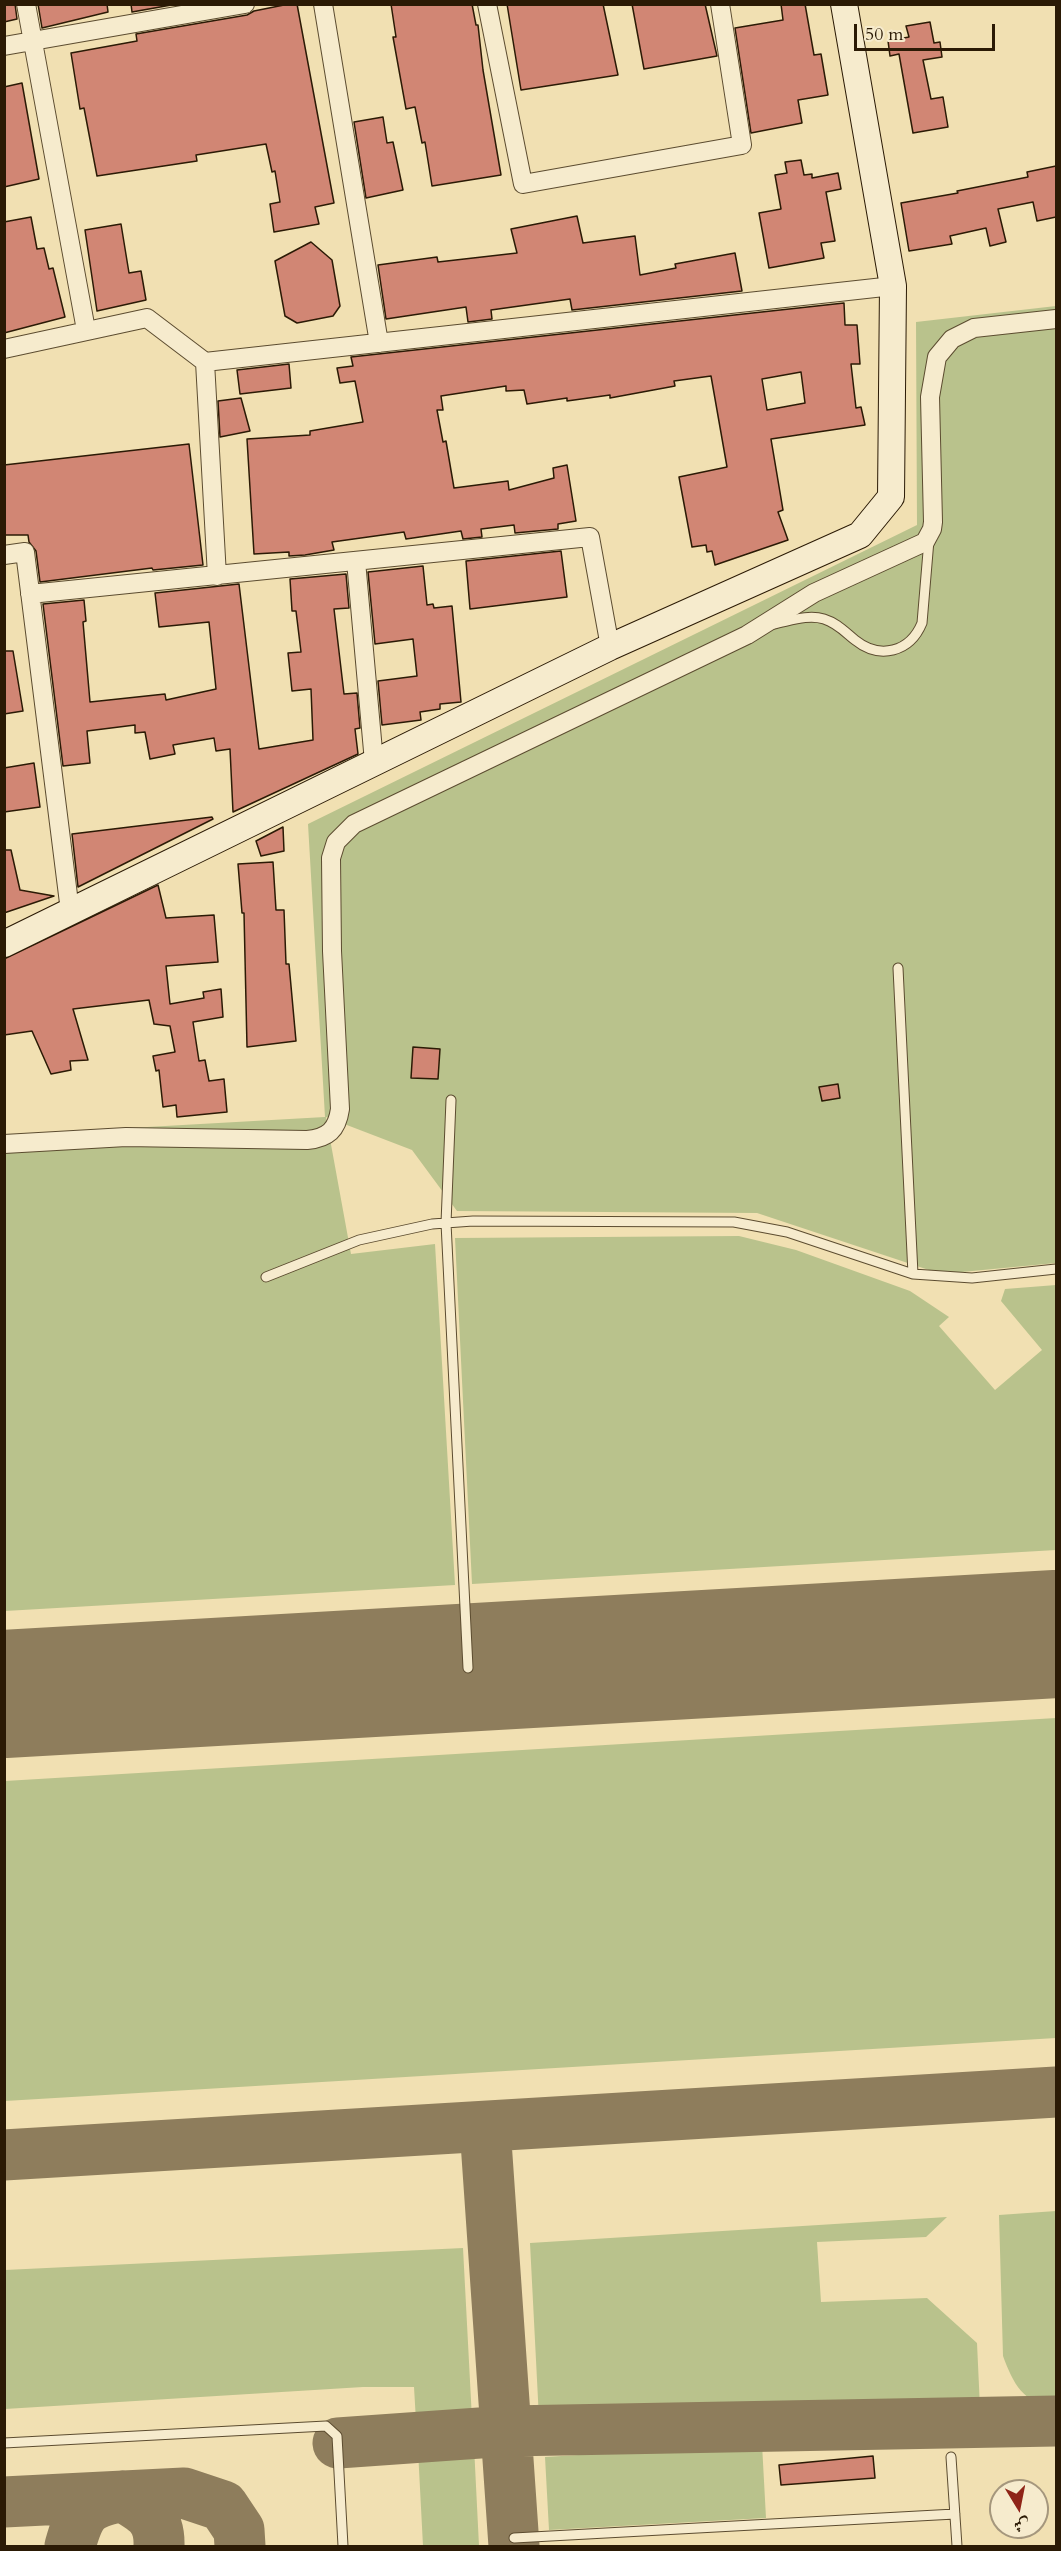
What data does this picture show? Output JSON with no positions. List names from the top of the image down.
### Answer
{
  "scale_bar": "50 m",
  "north": "bottom"
}
